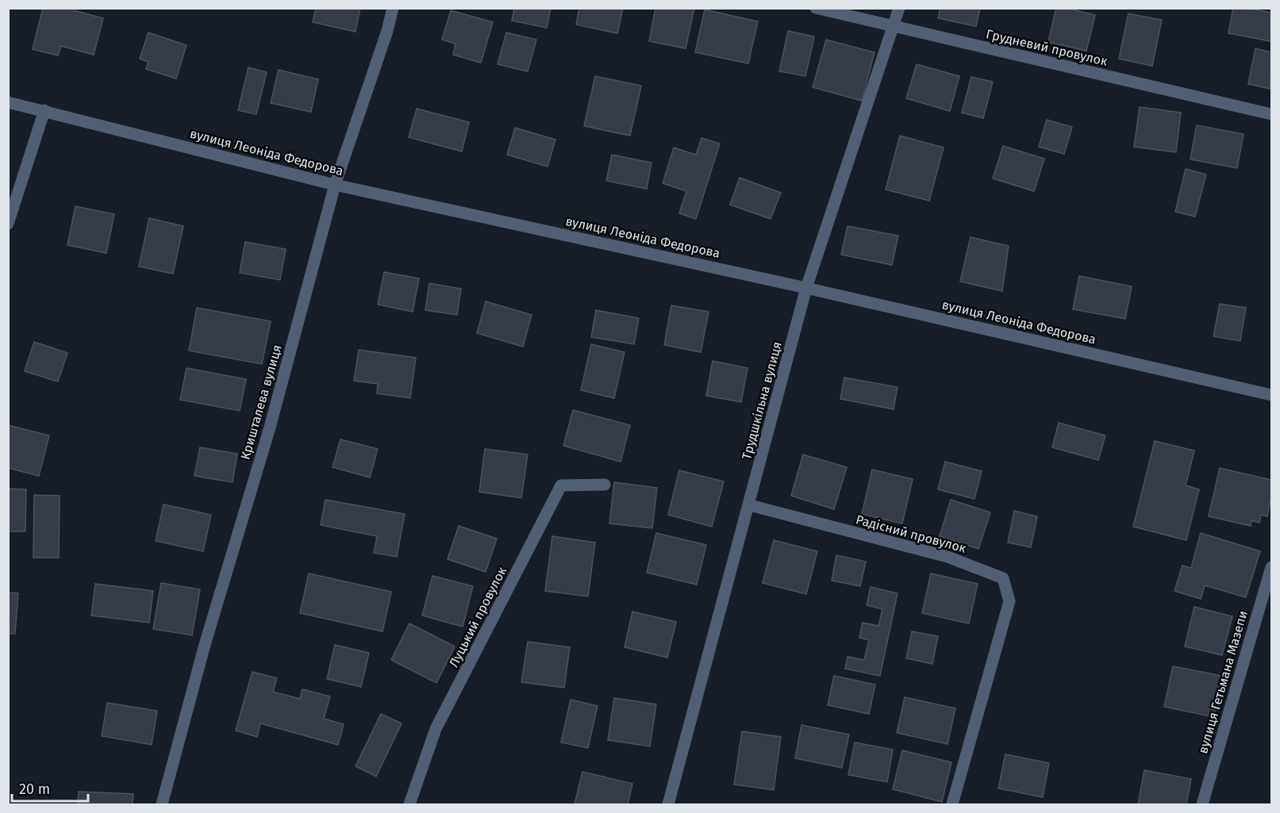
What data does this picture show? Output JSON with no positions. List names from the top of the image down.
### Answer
{
  "streets": {
    "street": [
      "Грудневий провулок",
      "вулиця Леоніда Федорова",
      "Трудшкільна вулиця",
      "Кришталева вулиця",
      "Радісний провулок",
      "Луцький провулок",
      "вулиця Гетьмана Мазепи"
    ]
  },
  "crossings": [
    ["Грудневий провулок", "Трудшкільна вулиця"],
    ["вулиця Леоніда Федорова", "Трудшкільна вулиця"],
    ["вулиця Леоніда Федорова", "Кришталева вулиця"],
    ["Трудшкільна вулиця", "Радісний провулок"]
  ],
  "scale_bar": "20 m"
}
